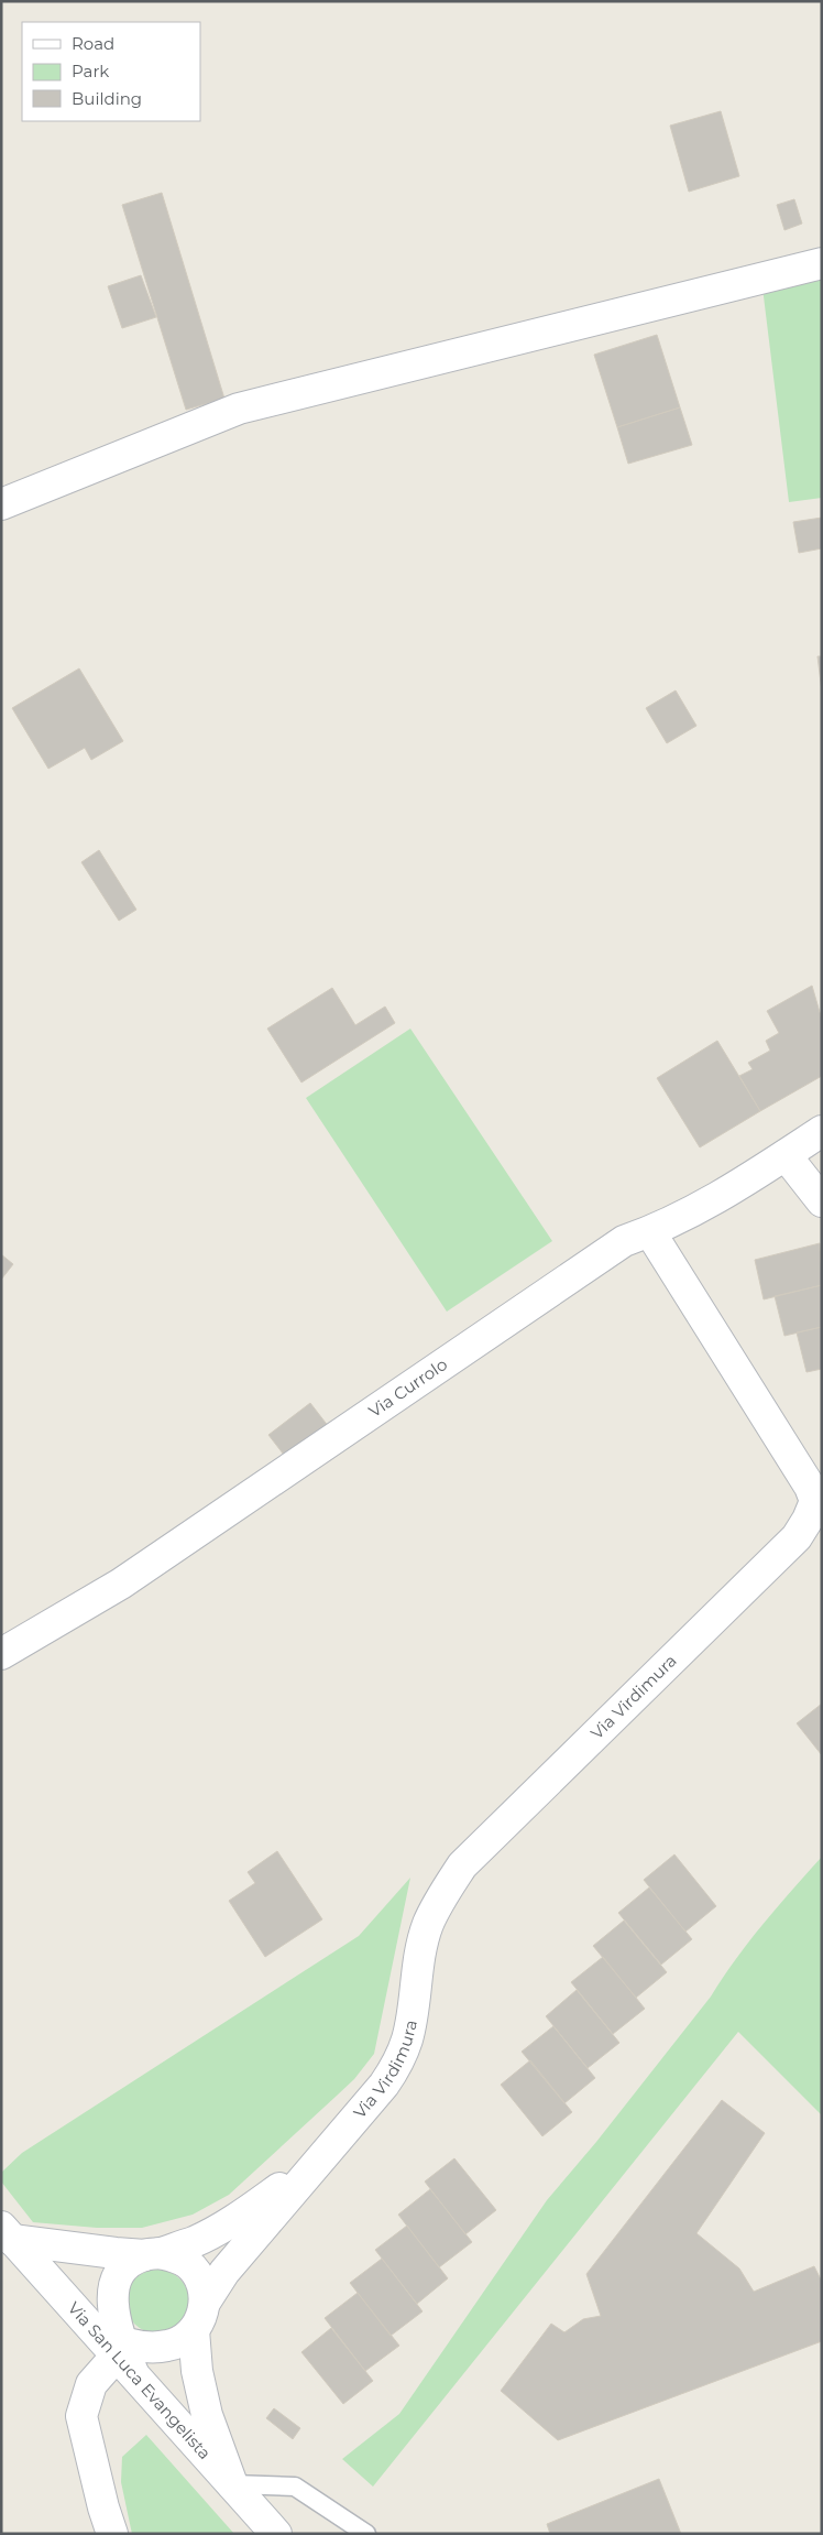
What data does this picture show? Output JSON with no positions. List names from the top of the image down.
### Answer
{
  "streets": {
    "street": ["Via Currolo", "Via Virdimura", "Via San Luca Evangelista"]
  },
  "crossings": [
    ["Via Currolo", "Via Virdimura"]
  ],
  "legend": ["Road", "Park", "Building"]
}
